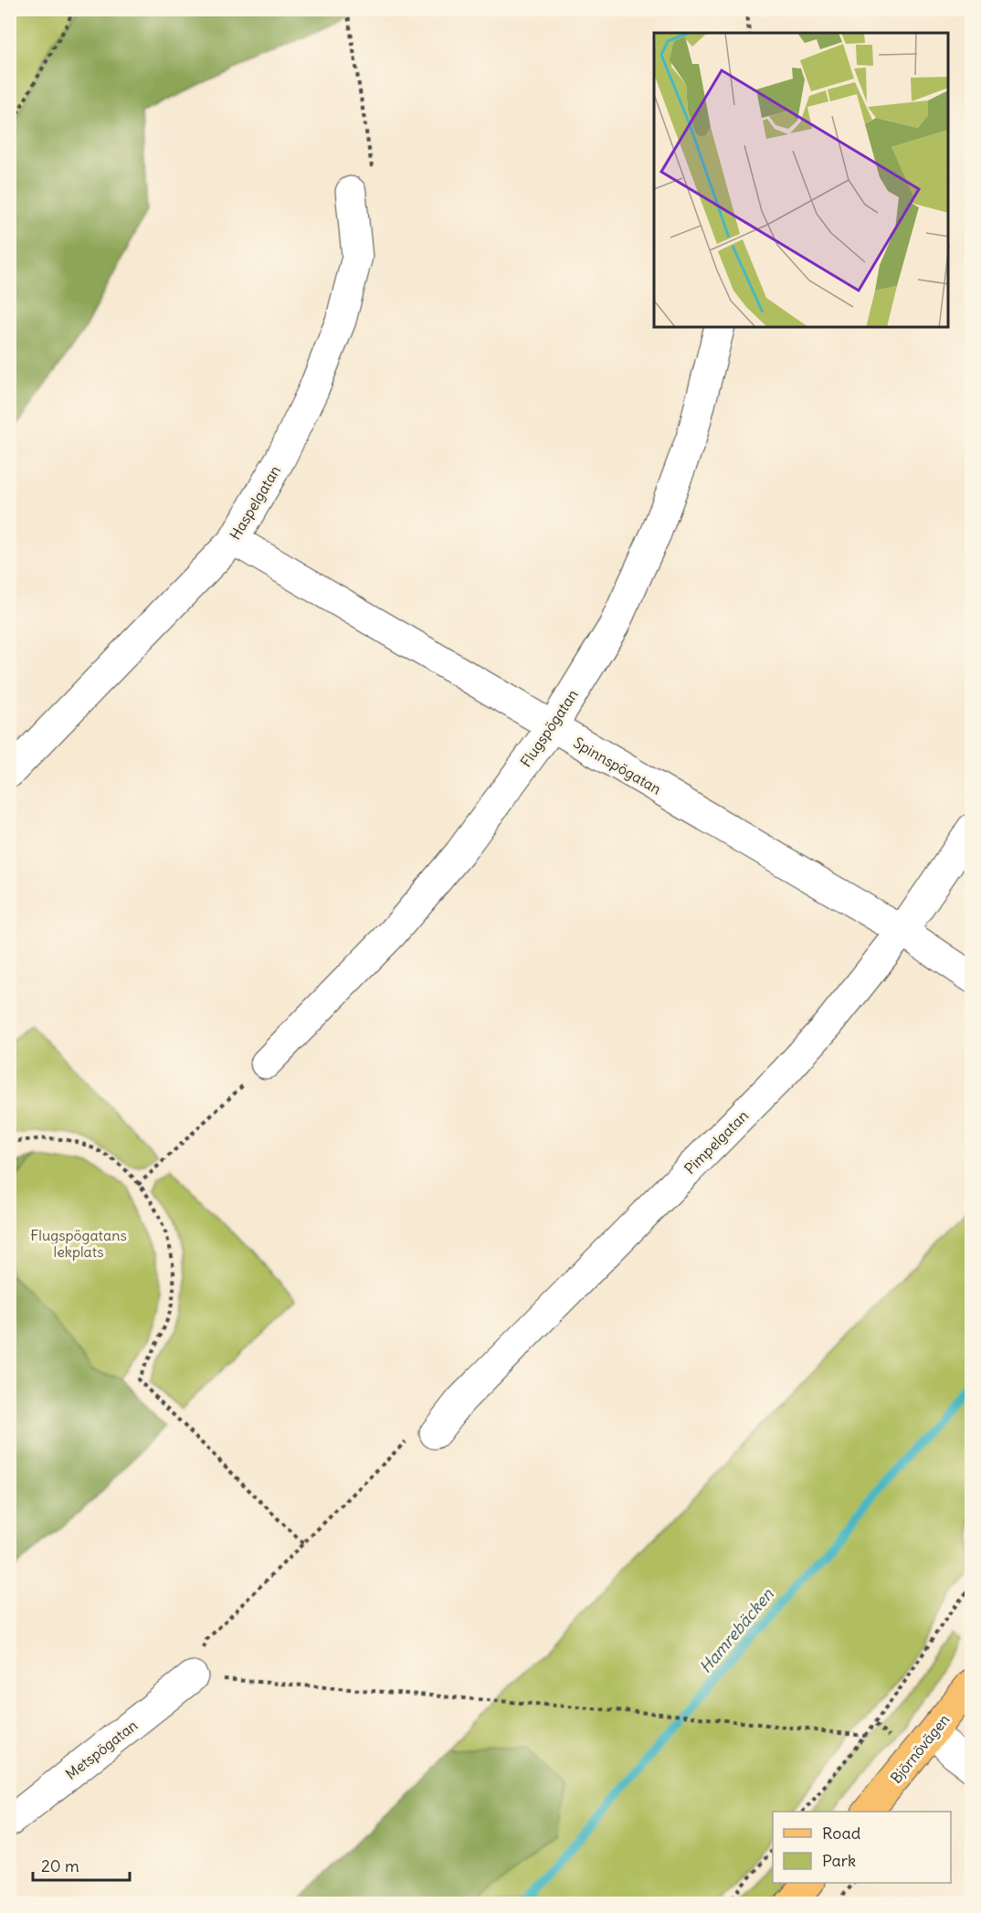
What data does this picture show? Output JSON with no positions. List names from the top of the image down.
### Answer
{
  "streets": {
    "main road": ["Björnövägen"],
    "street": [
      "Haspelgatan",
      "Flugspögatan",
      "Spinnspögatan",
      "Pimpelgatan",
      "Metspögatan"
    ]
  },
  "crossings": [
    ["Haspelgatan", "Spinnspögatan"],
    ["Flugspögatan", "Spinnspögatan"],
    ["Spinnspögatan", "Pimpelgatan"]
  ],
  "water": ["Hamrebäcken"],
  "parks": ["Flugspögatans lekplats"],
  "legend": ["Road", "Park"],
  "scale_bar": "20 m"
}
